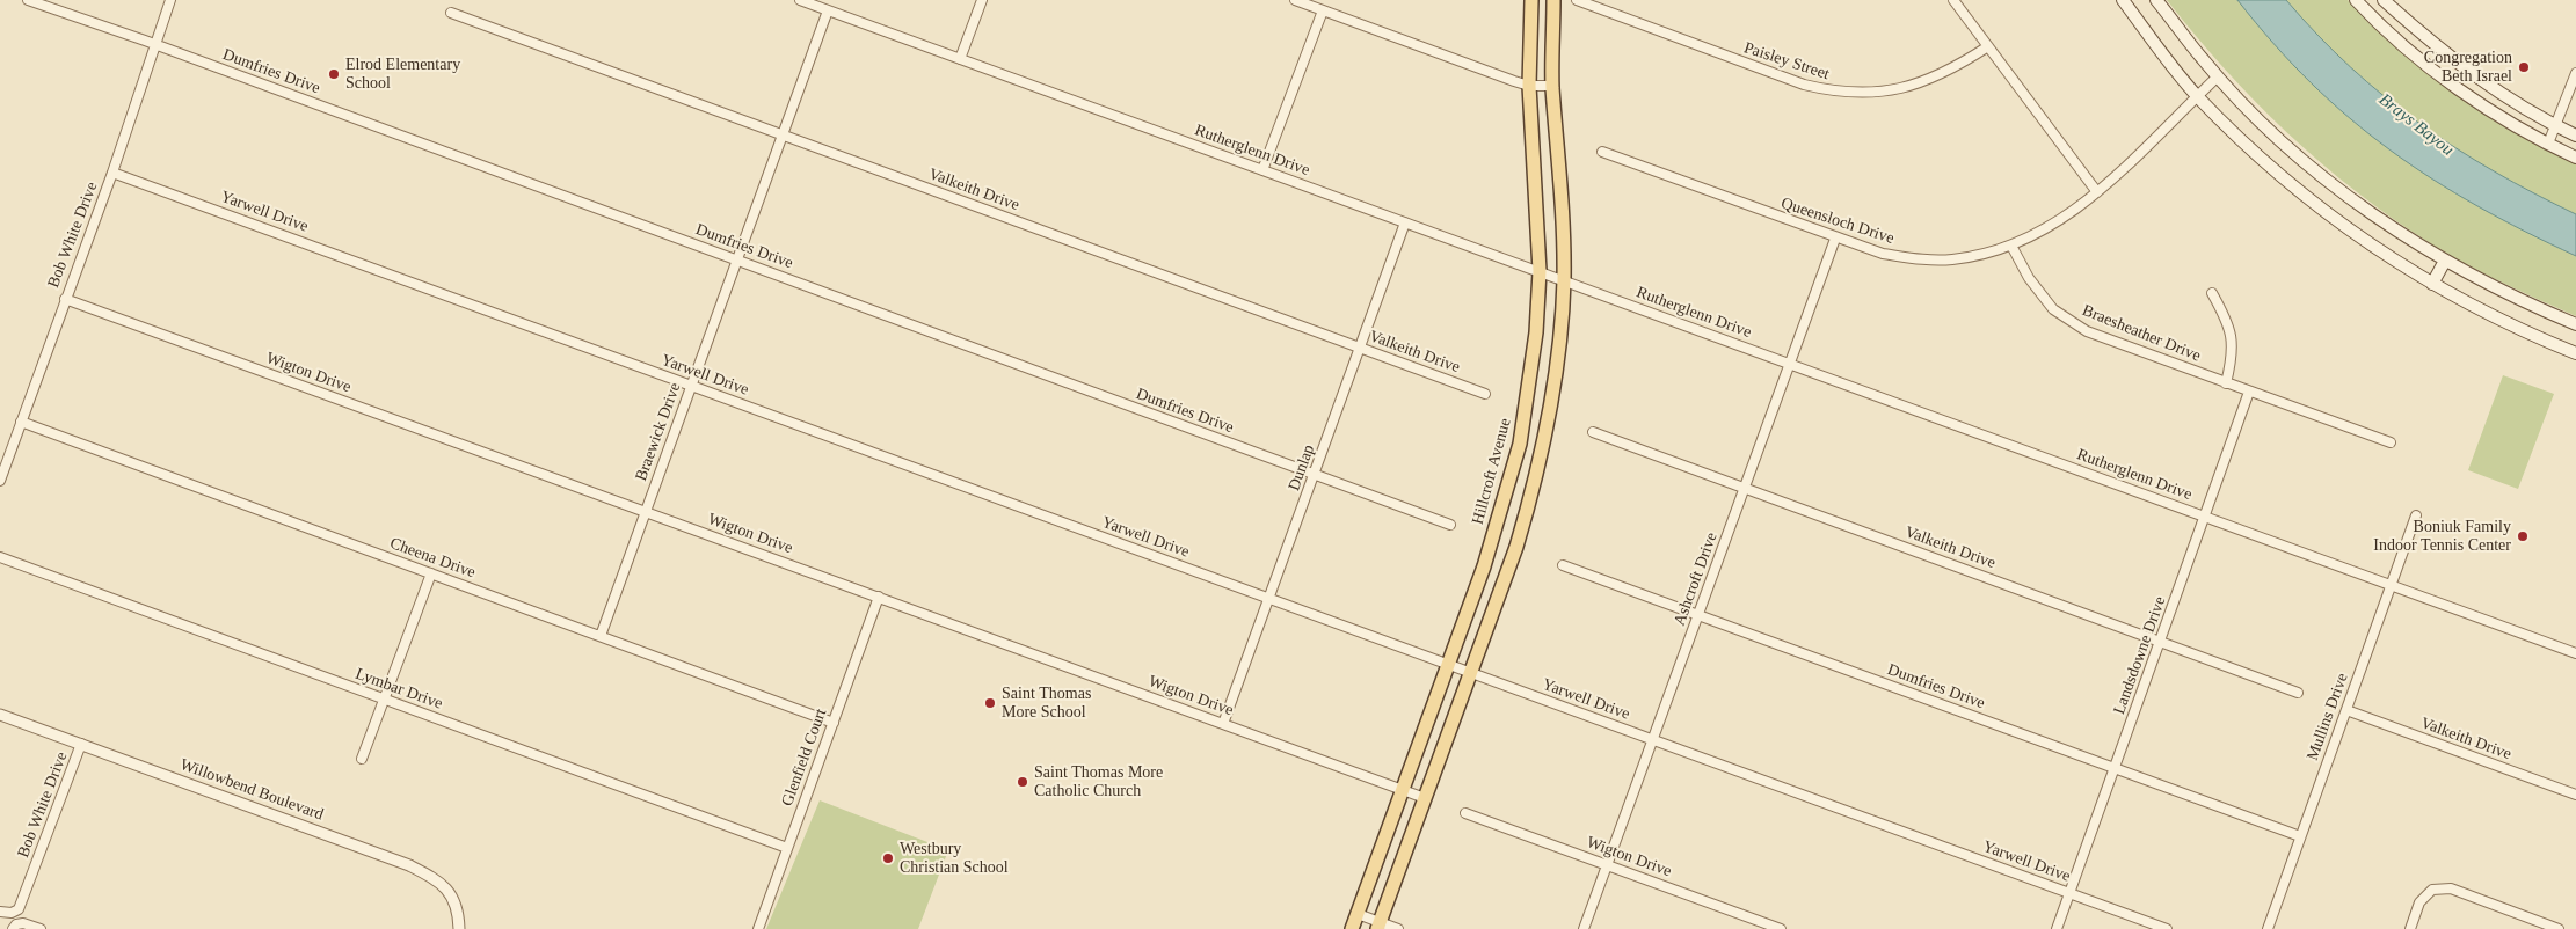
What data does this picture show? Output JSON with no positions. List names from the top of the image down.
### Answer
{
  "streets": {
    "main road": ["Hillcroft Avenue"],
    "street": [
      "Paisley Street",
      "Dumfries Drive",
      "Rutherglenn Drive",
      "Valkeith Drive",
      "Yarwell Drive",
      "Queensloch Drive",
      "Bob White Drive",
      "Braesheather Drive",
      "Wigton Drive",
      "Braewick Drive",
      "Dunlap",
      "Cheena Drive",
      "Ashcroft Drive",
      "Landsdowne Drive",
      "Lymbar Drive",
      "Mullins Drive",
      "Glenfield Court",
      "Willowbend Boulevard"
    ]
  },
  "crossings": [
    ["Dumfries Drive", "Bob White Drive"],
    ["Dumfries Drive", "Braewick Drive"],
    ["Dumfries Drive", "Dunlap"],
    ["Dumfries Drive", "Ashcroft Drive"],
    ["Dumfries Drive", "Landsdowne Drive"],
    ["Dumfries Drive", "Mullins Drive"],
    ["Rutherglenn Drive", "Braewick Drive"],
    ["Rutherglenn Drive", "Dunlap"],
    ["Rutherglenn Drive", "Hillcroft Avenue"],
    ["Rutherglenn Drive", "Ashcroft Drive"],
    ["Rutherglenn Drive", "Landsdowne Drive"],
    ["Rutherglenn Drive", "Mullins Drive"],
    ["Valkeith Drive", "Braewick Drive"],
    ["Valkeith Drive", "Dunlap"],
    ["Valkeith Drive", "Ashcroft Drive"],
    ["Valkeith Drive", "Landsdowne Drive"],
    ["Valkeith Drive", "Mullins Drive"],
    ["Yarwell Drive", "Bob White Drive"],
    ["Yarwell Drive", "Braewick Drive"],
    ["Yarwell Drive", "Dunlap"],
    ["Yarwell Drive", "Hillcroft Avenue"],
    ["Yarwell Drive", "Ashcroft Drive"],
    ["Yarwell Drive", "Landsdowne Drive"],
    ["Queensloch Drive", "Braesheather Drive"],
    ["Queensloch Drive", "Ashcroft Drive"],
    ["Bob White Drive", "Wigton Drive"],
    ["Bob White Drive", "Cheena Drive"],
    ["Bob White Drive", "Willowbend Boulevard"],
    ["Braesheather Drive", "Landsdowne Drive"],
    ["Wigton Drive", "Braewick Drive"],
    ["Wigton Drive", "Dunlap"],
    ["Wigton Drive", "Hillcroft Avenue"],
    ["Wigton Drive", "Ashcroft Drive"],
    ["Wigton Drive", "Glenfield Court"],
    ["Braewick Drive", "Cheena Drive"],
    ["Cheena Drive", "Glenfield Court"],
    ["Lymbar Drive", "Glenfield Court"]
  ],
  "water": ["Brays Bayou"],
  "places": [
    "Congregation Beth Israel",
    "Elrod Elementary School",
    "Boniuk Family Indoor Tennis Center",
    "Saint Thomas More School",
    "Saint Thomas More Catholic Church",
    "Westbury Christian School"
  ]
}
